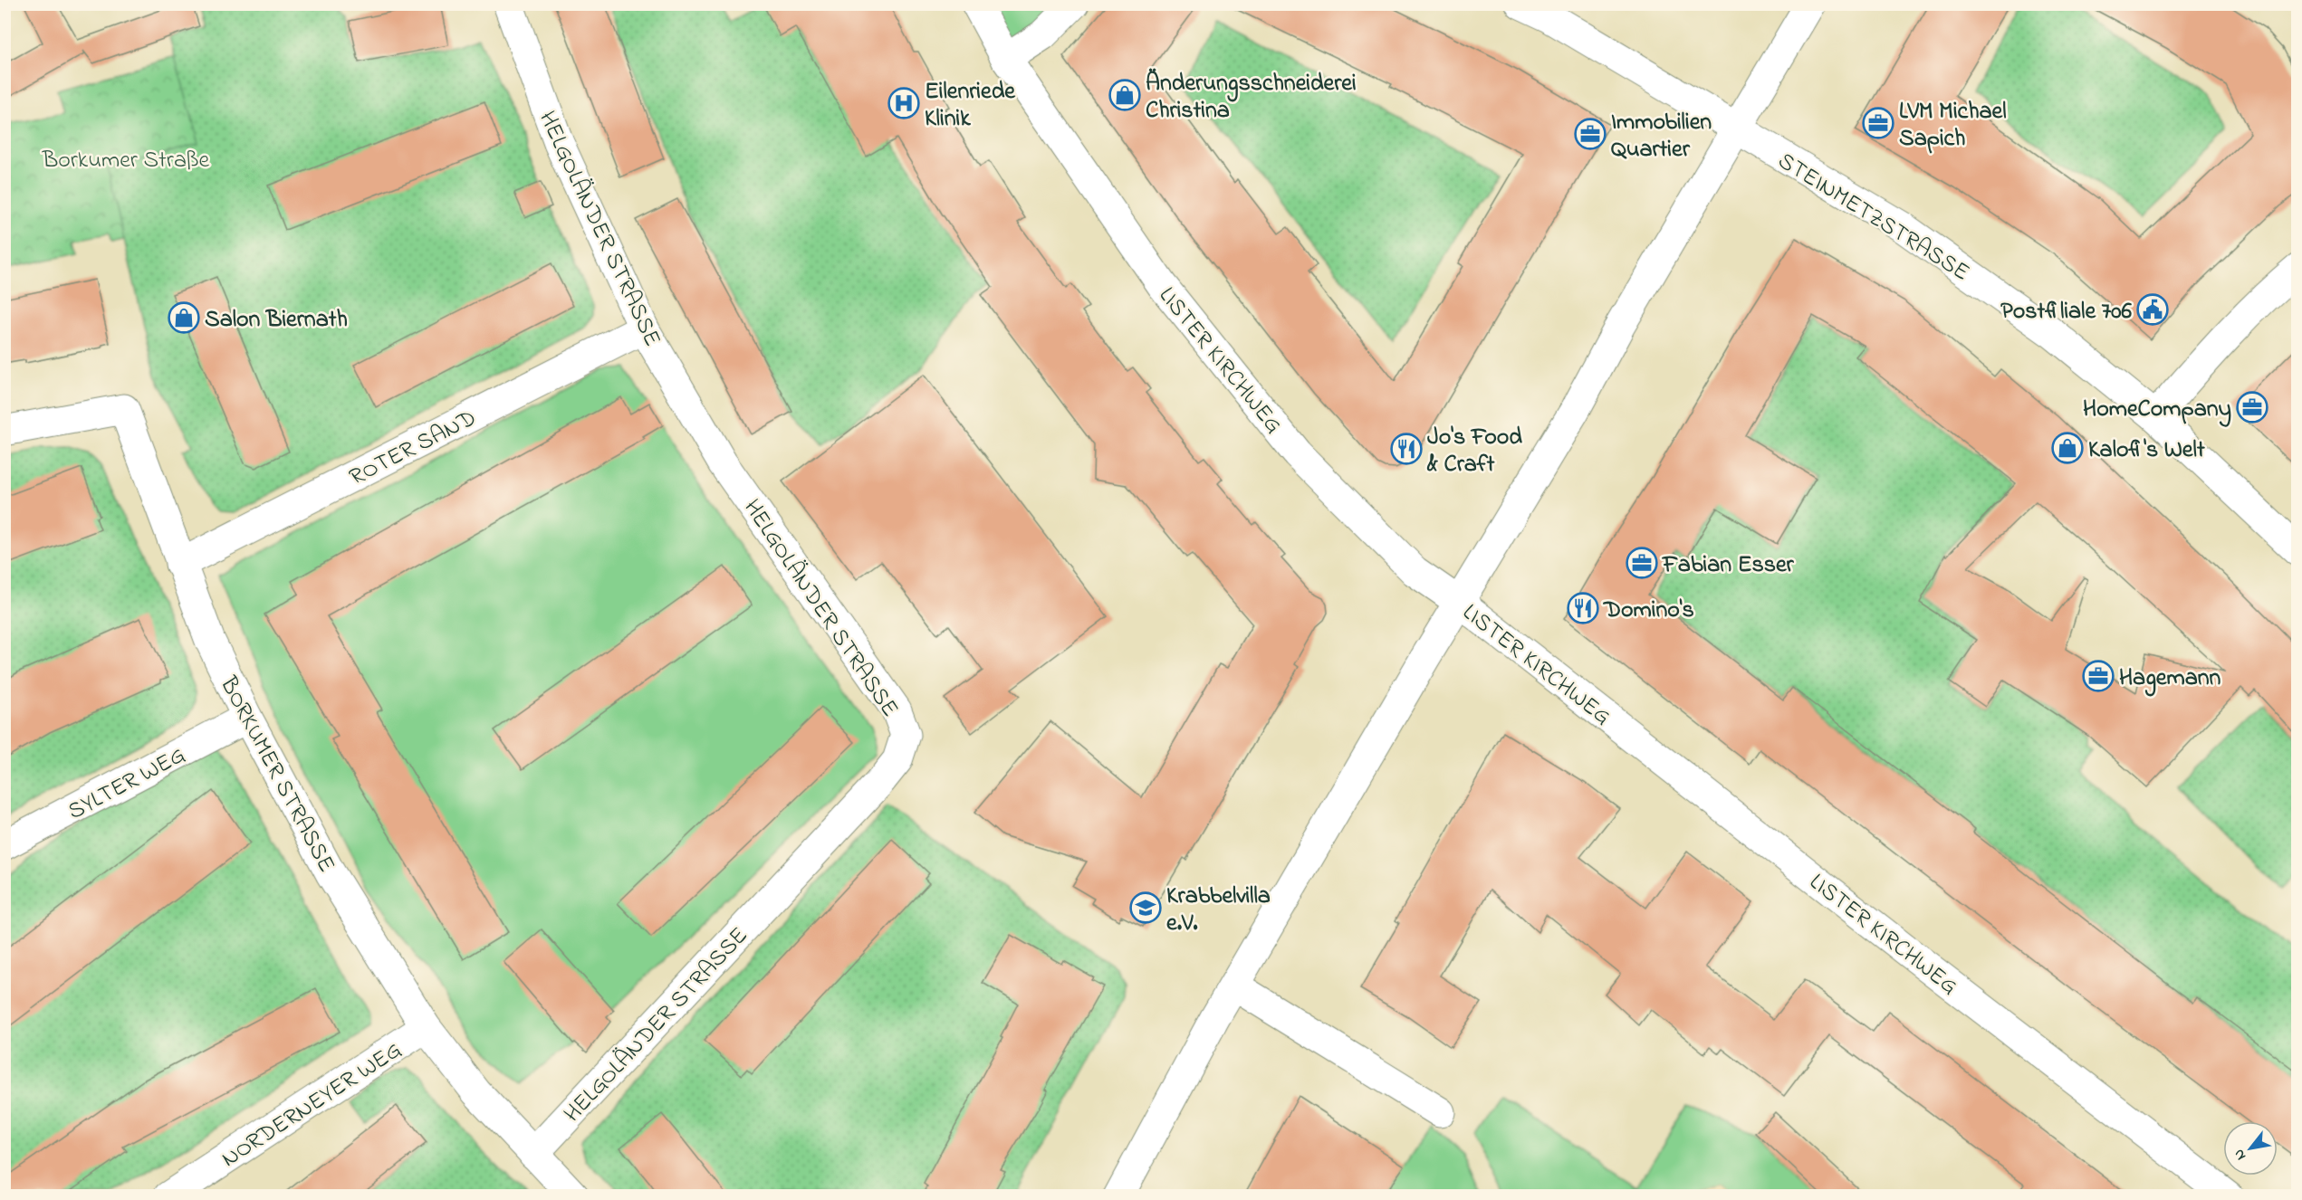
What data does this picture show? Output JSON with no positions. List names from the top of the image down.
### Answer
{
  "streets": {
    "street": [
      "STEINMETZSTRASSE",
      "HELGOLÄNDER STRASSE",
      "LISTER KIRCHWEG",
      "ROTER SAND",
      "BORKUMER STRASSE",
      "SYLTER WEG",
      "NORDERNEYER WEG"
    ]
  },
  "crossings": [
    ["HELGOLÄNDER STRASSE", "ROTER SAND"],
    ["HELGOLÄNDER STRASSE", "BORKUMER STRASSE"],
    ["ROTER SAND", "BORKUMER STRASSE"],
    ["BORKUMER STRASSE", "SYLTER WEG"],
    ["BORKUMER STRASSE", "NORDERNEYER WEG"]
  ],
  "parks": ["Borkumer Straße"],
  "places": {
    "shop": ["Änderungsschneiderei Christina", "Salon Biernath", "Kalofi's Welt"],
    "hospital": ["Eilenriede Klinik"],
    "office": [
      "LVM Michael Sapich",
      "Immobilien Quartier",
      "HomeCompany",
      "Fabian Esser",
      "Hagemann"
    ],
    "public building": ["Postfiliale 706"],
    "restaurant": ["Jo's Food & Craft", "Domino's"],
    "school or university": ["Krabbelvilla e.V."]
  },
  "north": "bottom left"
}
